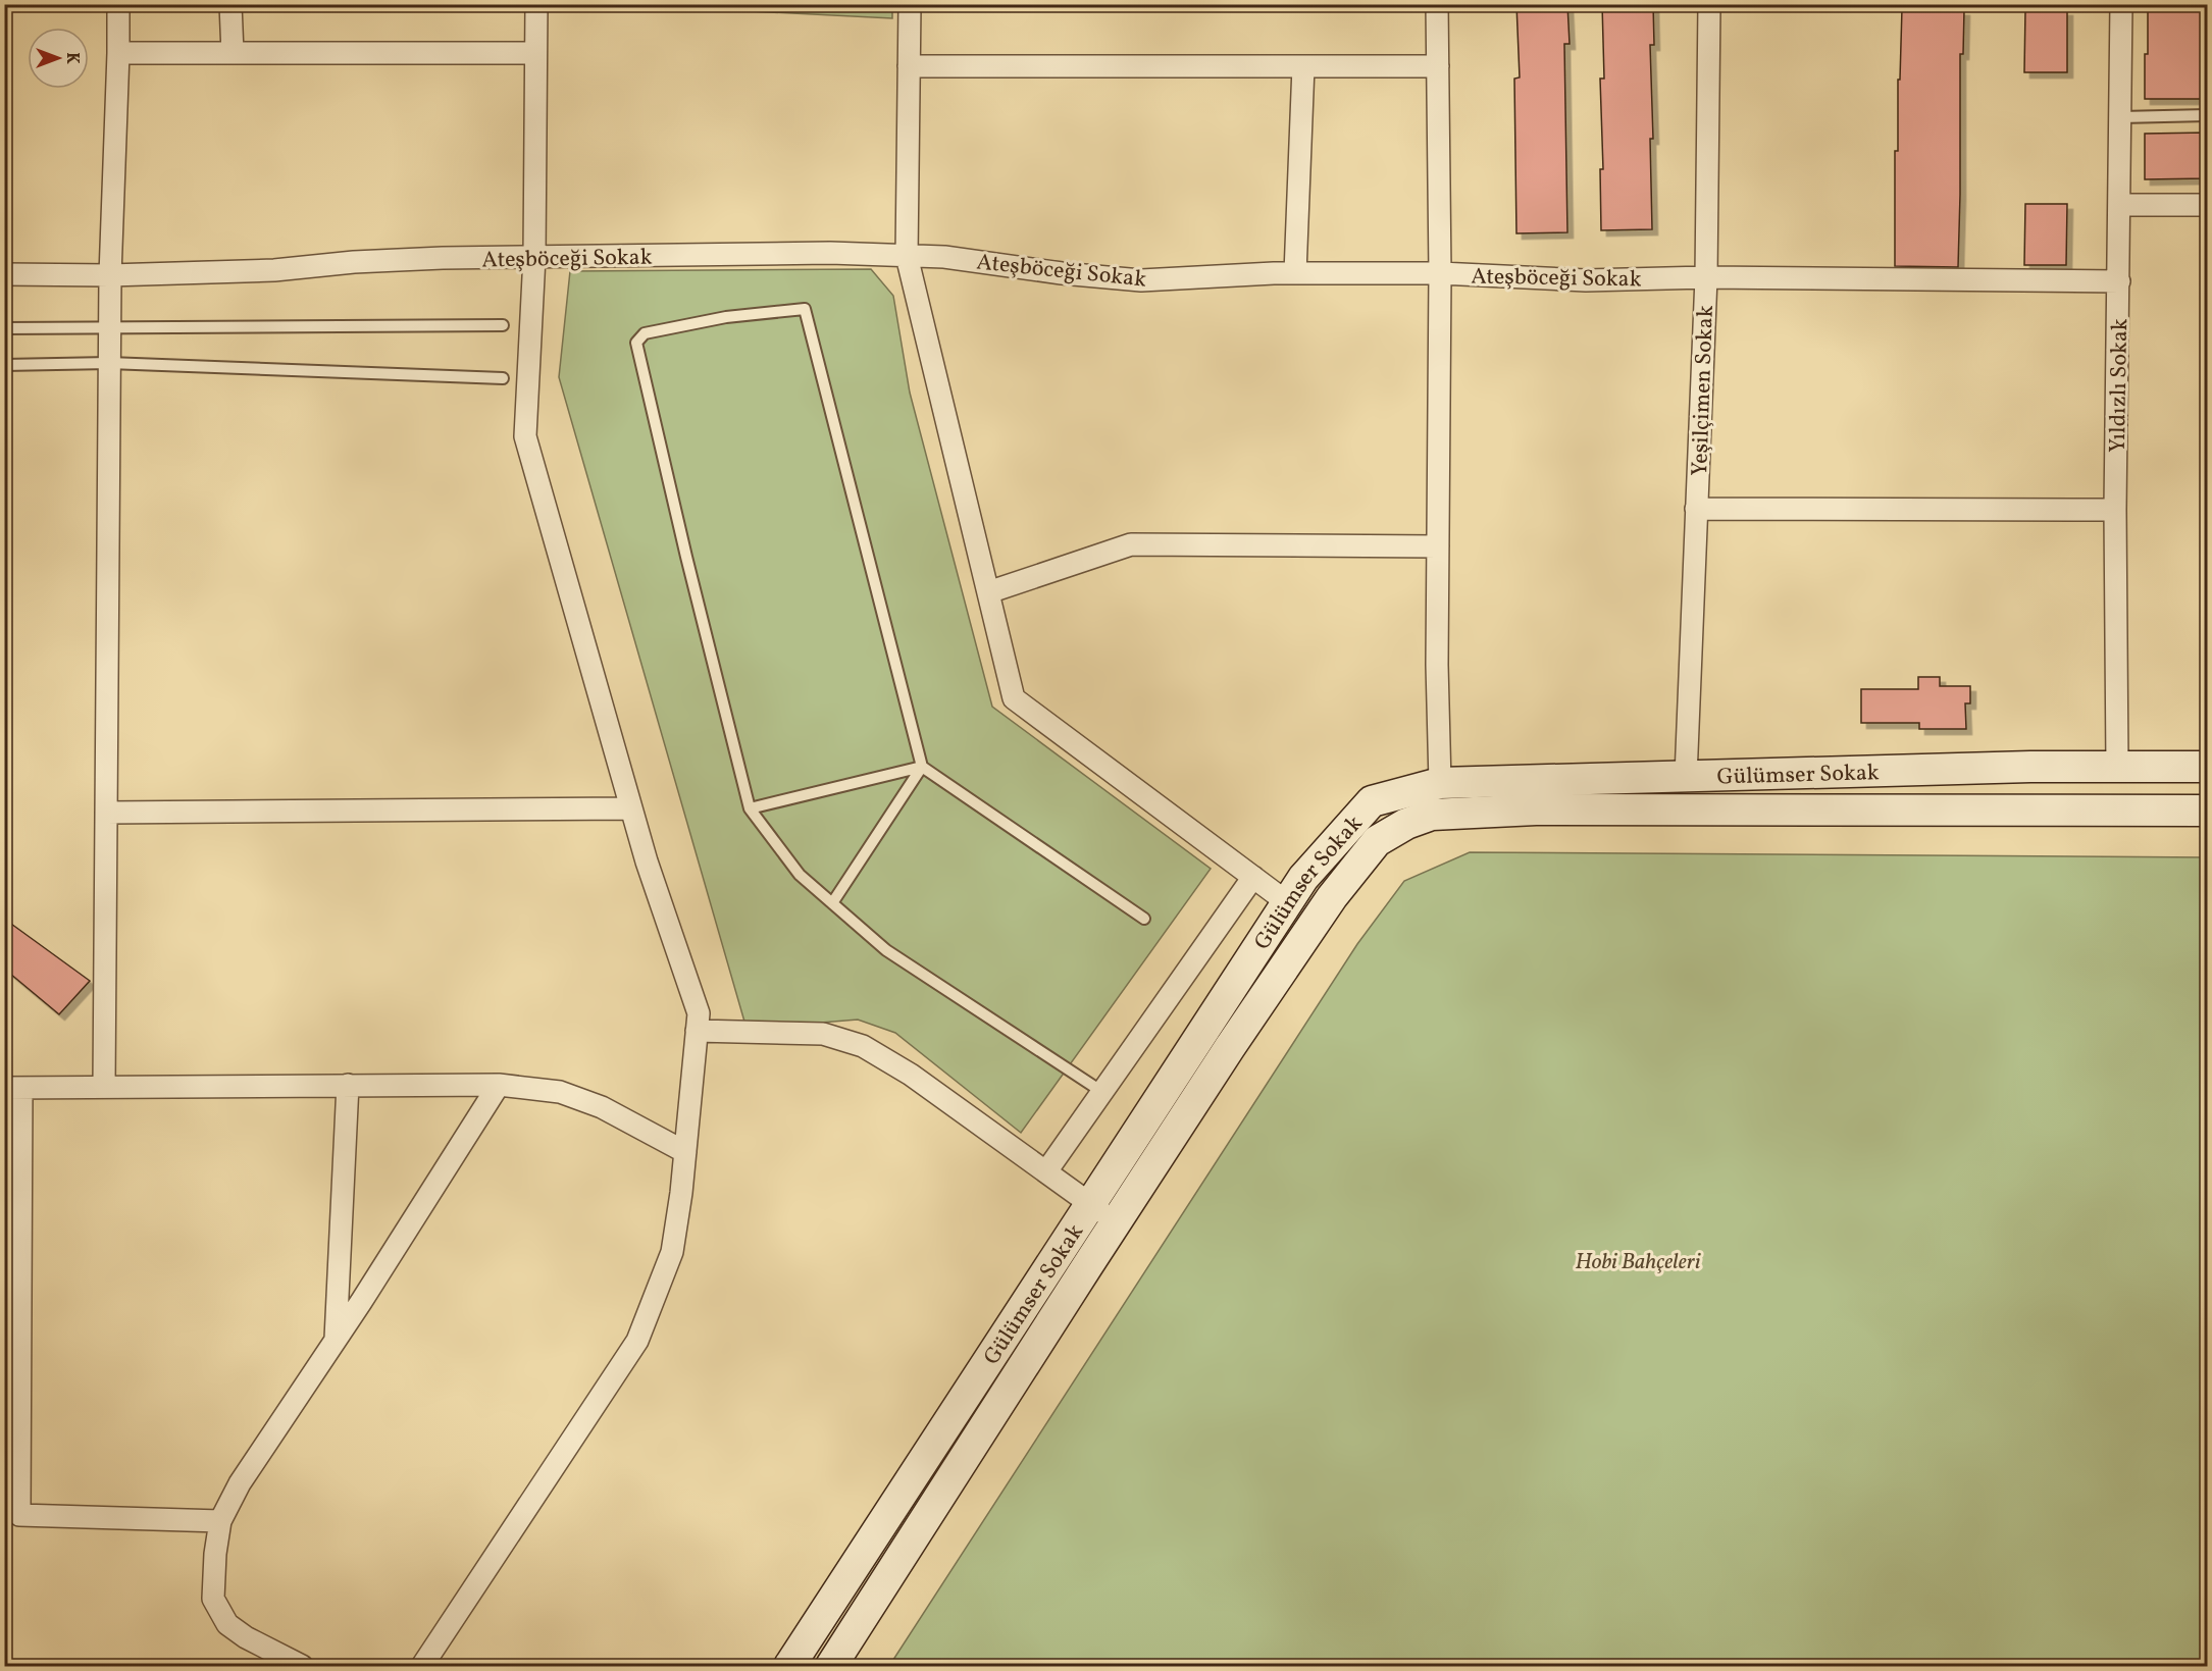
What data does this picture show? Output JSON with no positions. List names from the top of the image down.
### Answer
{
  "streets": {
    "street": [
      "Ateşböceği Sokak",
      "Yıldızlı Sokak",
      "Yeşilçimen Sokak",
      "Gülümser Sokak"
    ]
  },
  "crossings": [
    ["Ateşböceği Sokak", "Yıldızlı Sokak"],
    ["Ateşböceği Sokak", "Yeşilçimen Sokak"],
    ["Yıldızlı Sokak", "Gülümser Sokak"],
    ["Yeşilçimen Sokak", "Gülümser Sokak"]
  ],
  "parks": ["Hobi Bahçeleri"],
  "north": "right"
}
